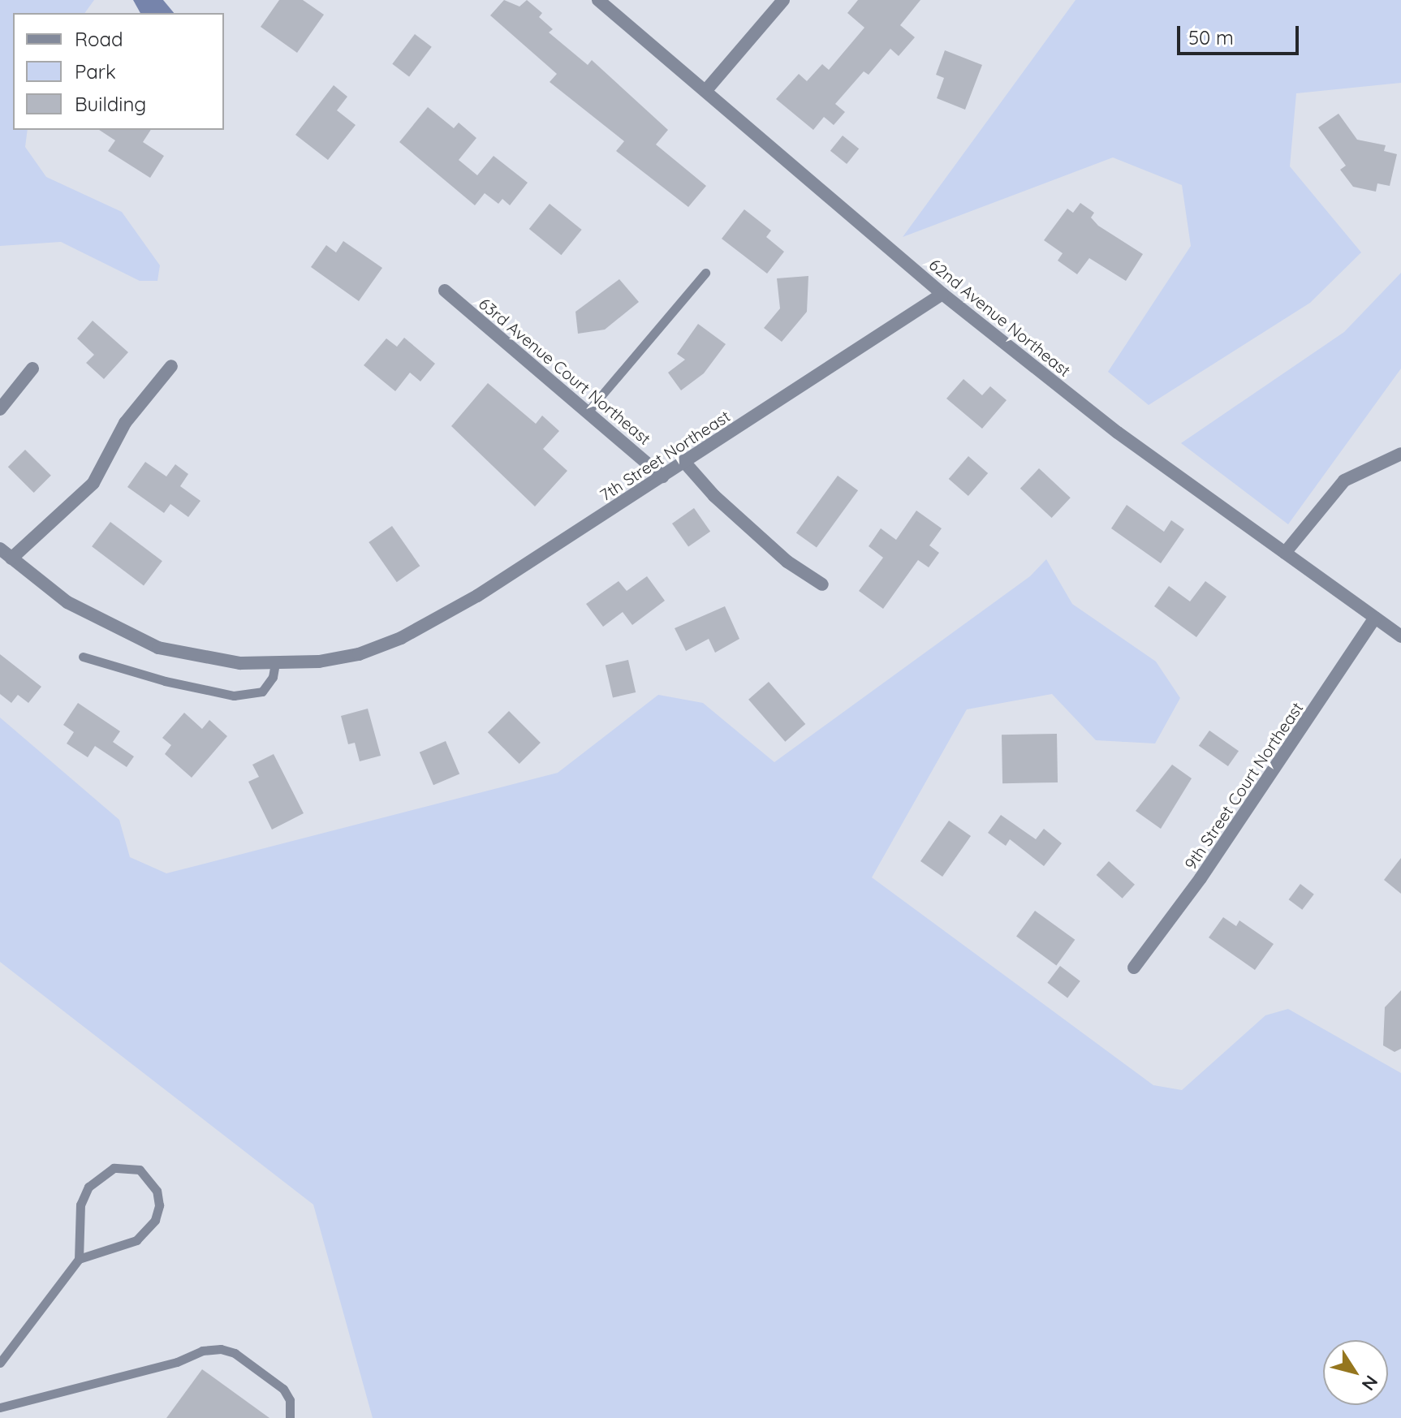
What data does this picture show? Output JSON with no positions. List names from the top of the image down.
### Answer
{
  "streets": {
    "street": [
      "62nd Avenue Northeast",
      "63rd Avenue Court Northeast",
      "7th Street Northeast",
      "9th Street Court Northeast"
    ]
  },
  "crossings": [
    ["62nd Avenue Northeast", "7th Street Northeast"],
    ["62nd Avenue Northeast", "9th Street Court Northeast"],
    ["63rd Avenue Court Northeast", "7th Street Northeast"]
  ],
  "legend": ["Road", "Park", "Building"],
  "scale_bar": "50 m",
  "north": "bottom right"
}
